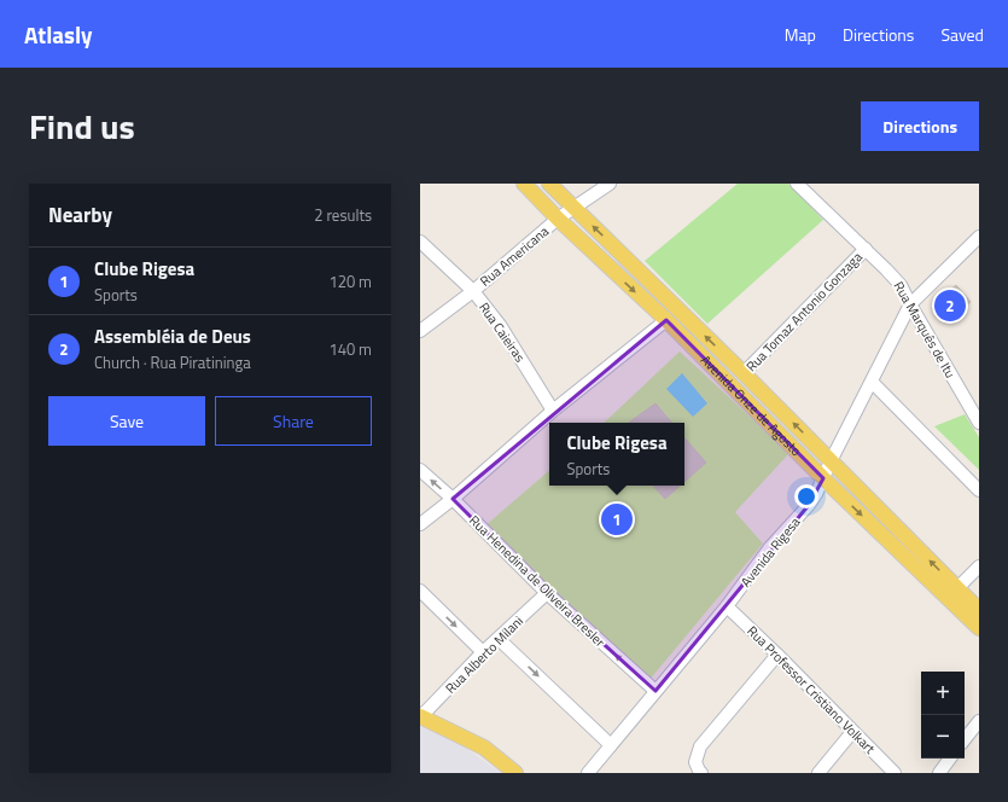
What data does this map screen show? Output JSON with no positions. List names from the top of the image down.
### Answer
{
  "streets": {
    "main road": ["Avenida Onze de Agosto"],
    "street": [
      "Rua Americana",
      "Rua Tomaz Antonio Gonzaga",
      "Rua Marquês de Itu",
      "Rua Caieiras",
      "Avenida Rigesa",
      "Rua Henedina de Oliveira Bresler",
      "Rua Alberto Milani",
      "Rua Professor Cristiano Volkart"
    ]
  },
  "crossings": [
    ["Rua Americana", "Rua Caieiras"],
    ["Rua Americana", "Avenida Onze de Agosto"],
    ["Rua Tomaz Antonio Gonzaga", "Rua Marquês de Itu"],
    ["Rua Tomaz Antonio Gonzaga", "Avenida Onze de Agosto"],
    ["Rua Marquês de Itu", "Avenida Rigesa"],
    ["Avenida Onze de Agosto", "Avenida Rigesa"],
    ["Avenida Rigesa", "Rua Henedina de Oliveira Bresler"],
    ["Avenida Rigesa", "Rua Professor Cristiano Volkart"],
    ["Rua Henedina de Oliveira Bresler", "Rua Alberto Milani"]
  ],
  "page": {
    "header": "Atlasly",
    "nav": ["Map", "Directions", "Saved"],
    "title": "Find us",
    "buttons": [
      "Directions",
      ["Save", "Share"]
    ],
    "heading": ["Nearby", "2 results"],
    "list": [
      {
        "mark": "1",
        "name": "Clube Rigesa",
        "note": "Sports",
        "value": "120 m"
      },
      {
        "mark": "2",
        "name": "Assembléia de Deus",
        "note": "Church · Rua Piratininga",
        "value": "140 m"
      }
    ],
    "pins": ["2", "1"],
    "popup": ["Clube Rigesa", "Sports"],
    "map_buttons": ["+", "−"]
  }
}
